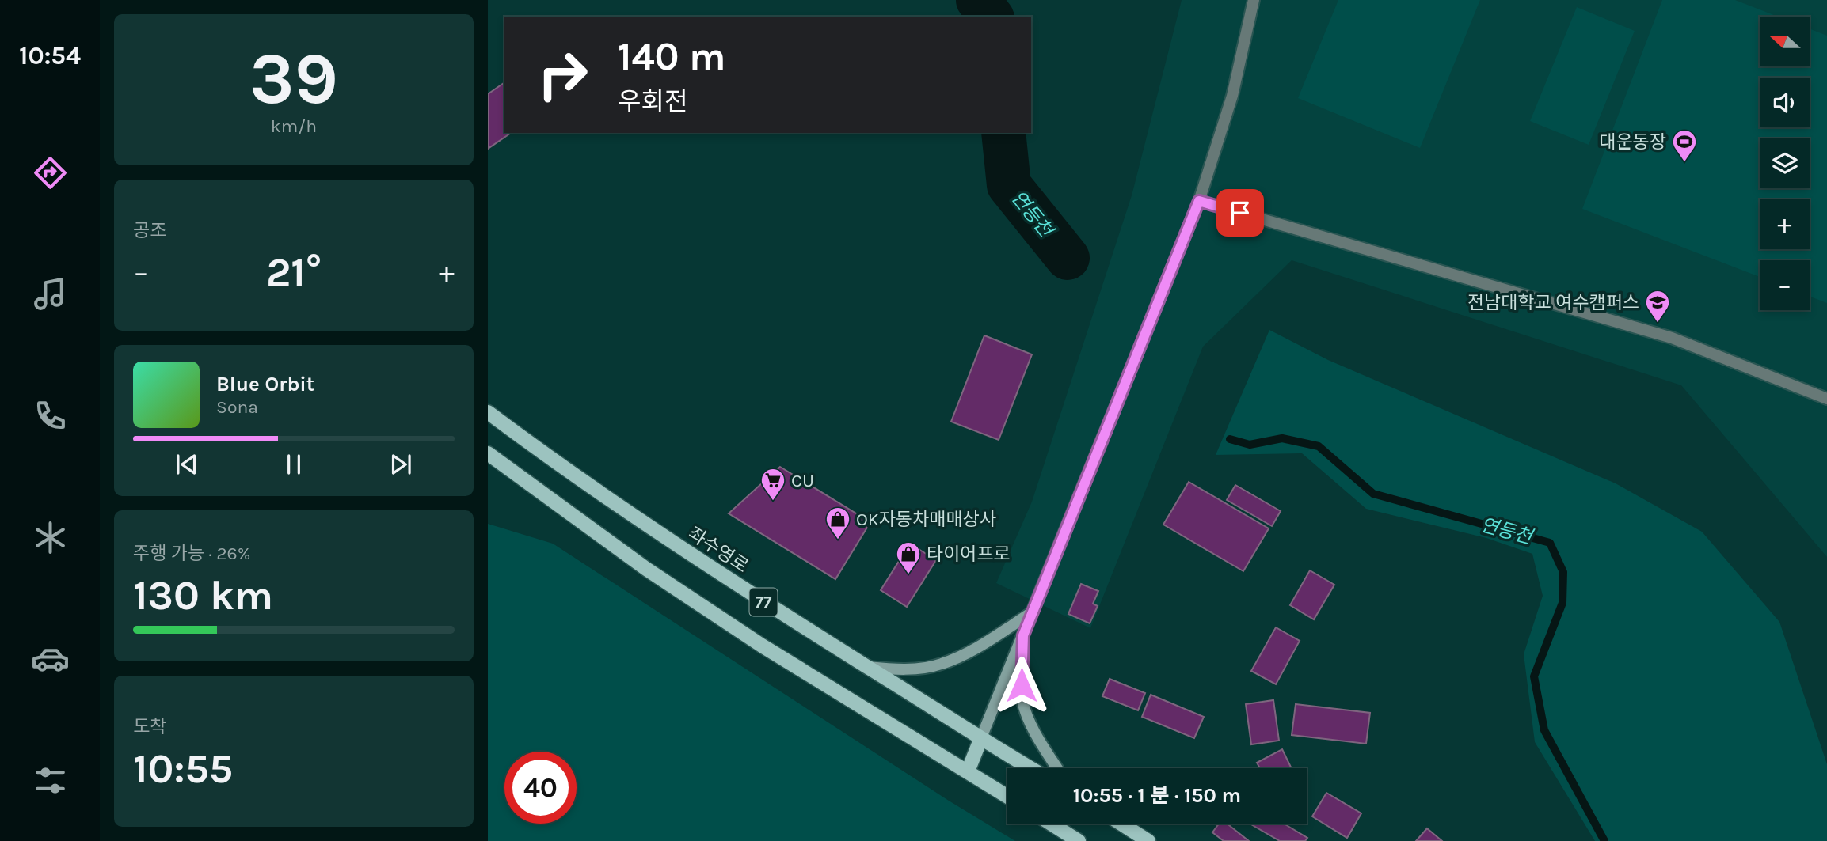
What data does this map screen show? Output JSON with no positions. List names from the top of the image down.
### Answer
{
  "streets": {
    "main road": ["좌수영로", "77"]
  },
  "water": ["연등천"],
  "places": {
    "sports": ["대운동장"],
    "school or university": ["전남대학교 여수캠퍼스"],
    "supermarket": ["CU"],
    "shop": ["OK자동차매매상사", "타이어프로"]
  },
  "north": "left",
  "page": {
    "tabs": "10:54",
    "tile": [
      ["39", "km/h"],
      "공조",
      ["주행 가능 · 26%", "130 km"],
      ["도착", "10:55"]
    ],
    "map_buttons": ["+", "−"],
    "turn": ["140 m", "우회전"],
    "heat": ["−", "21°", "+"],
    "song": ["Blue Orbit", "Sona"],
    "limit": "40",
    "trip": "10:55 · 1 분 · 150 m"
  }
}
